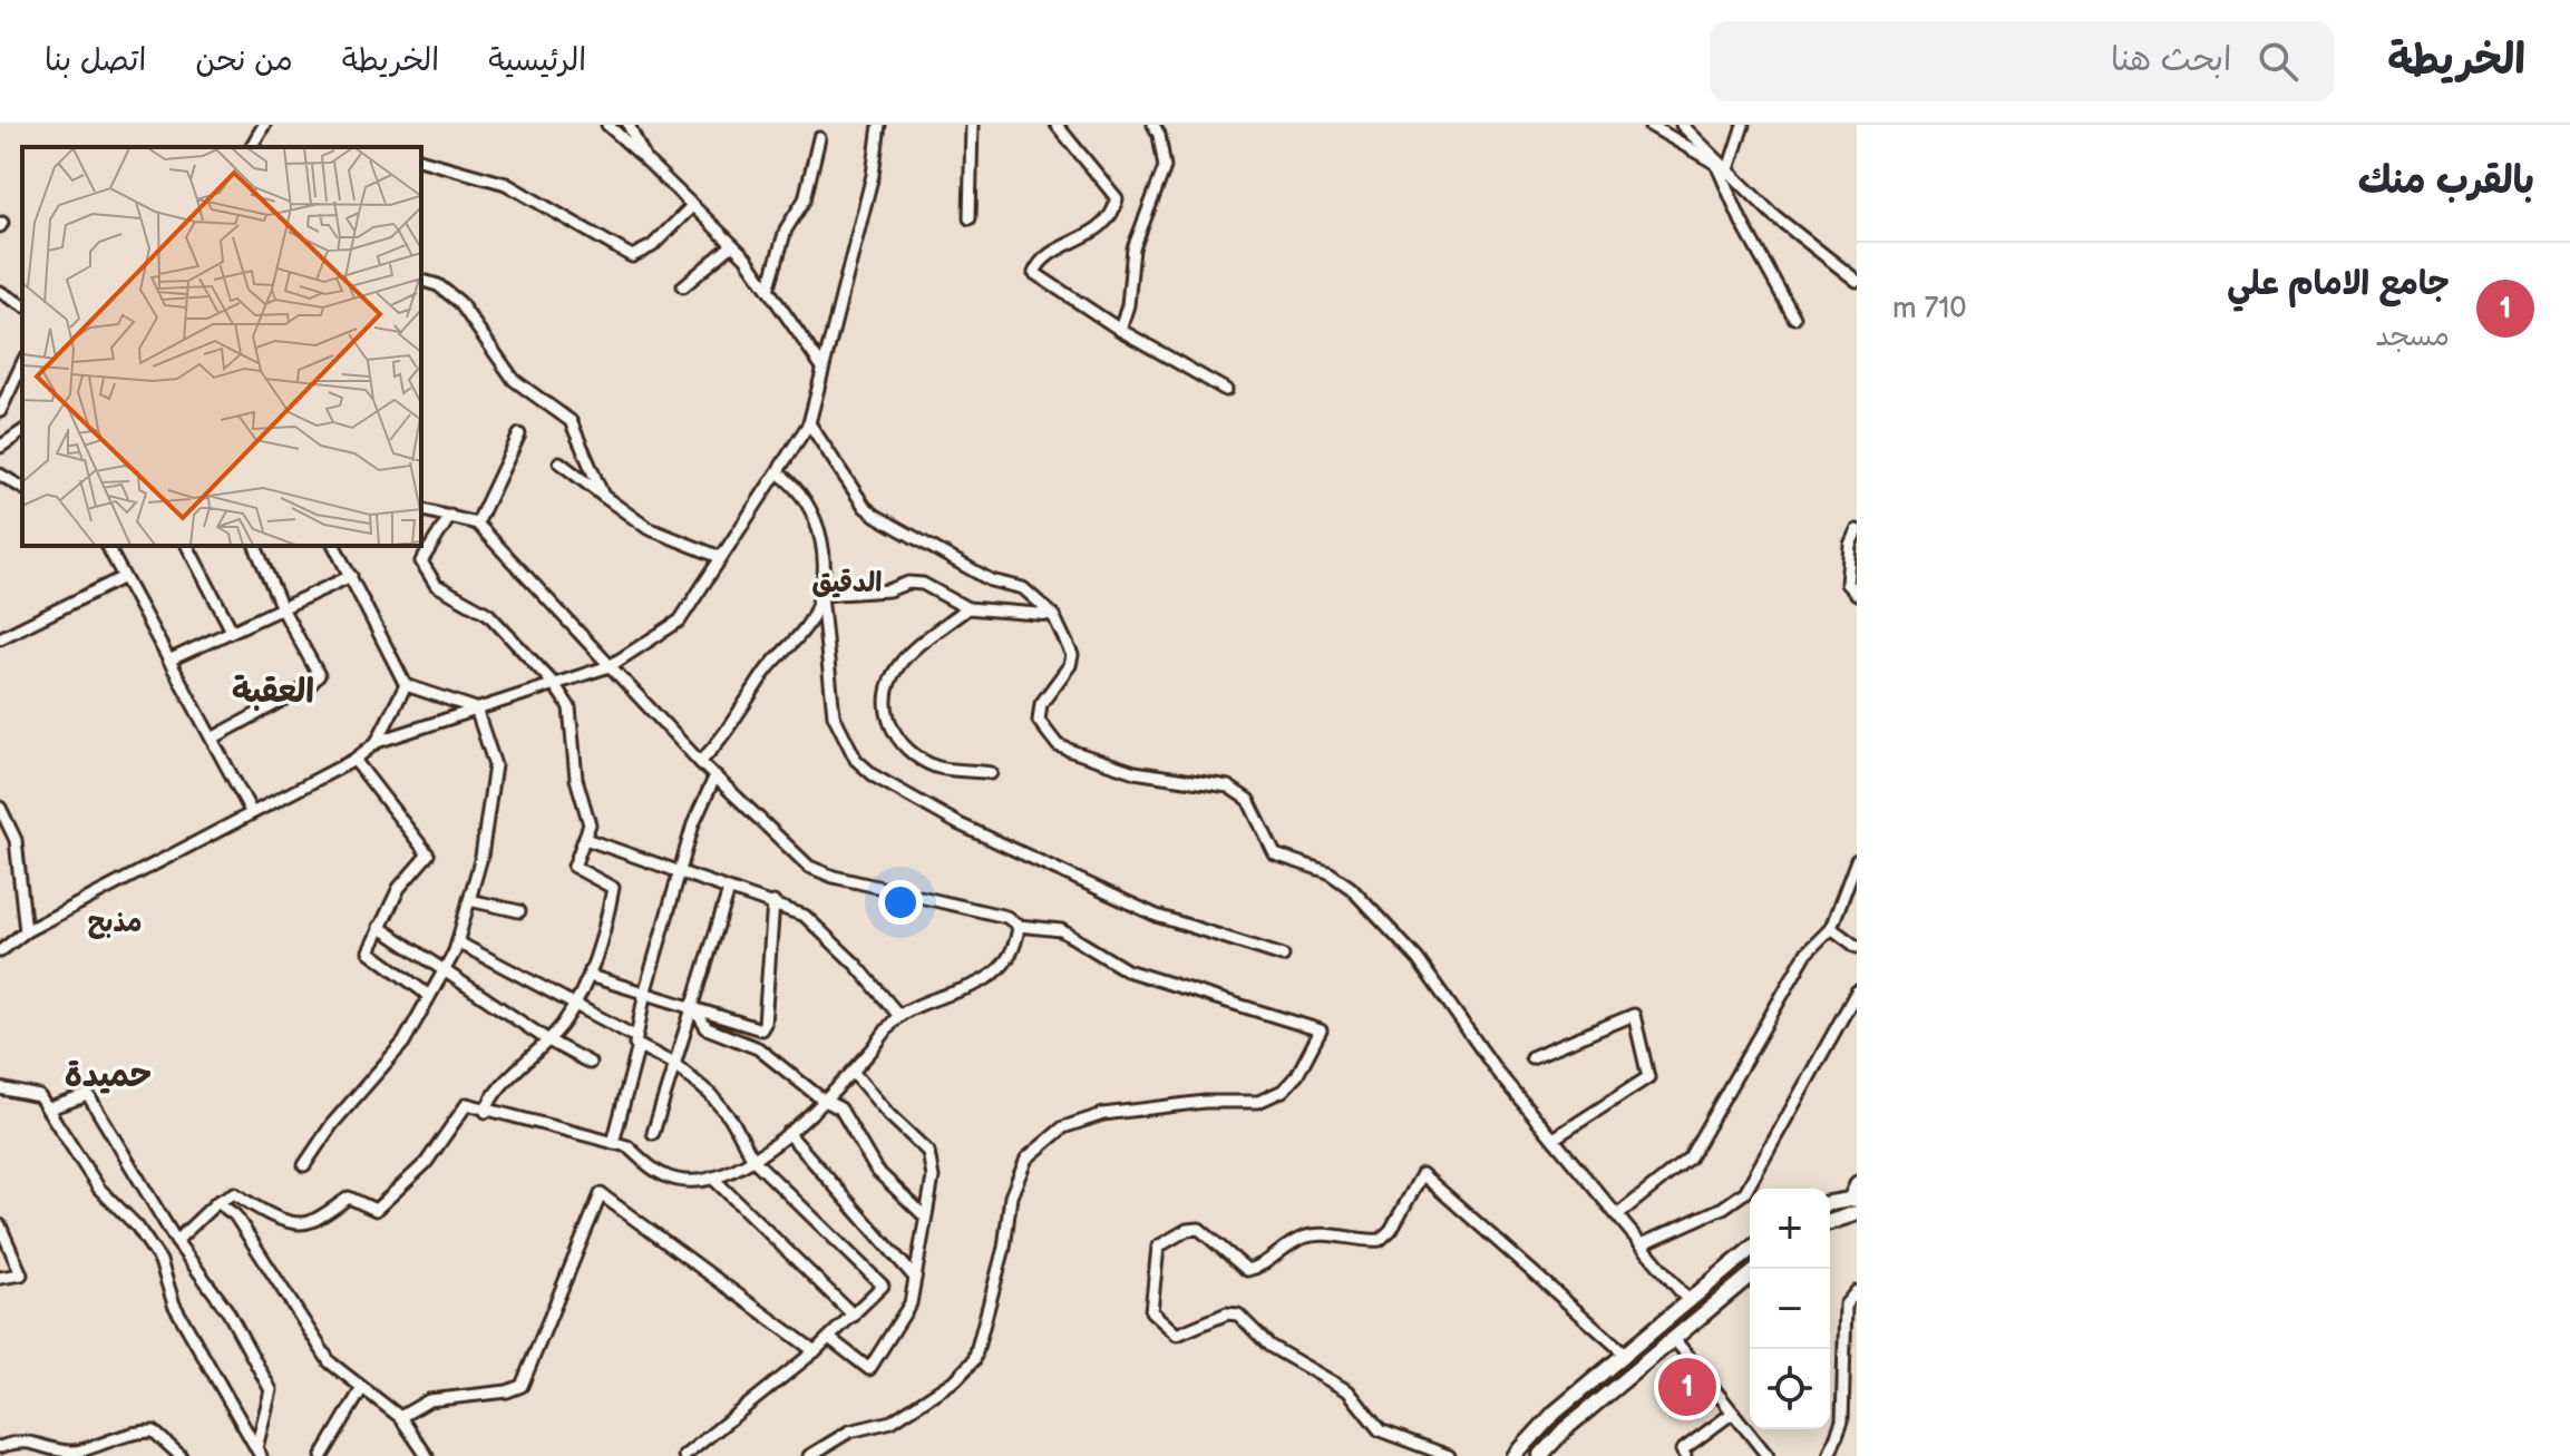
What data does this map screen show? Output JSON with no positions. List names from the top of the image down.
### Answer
{
  "districts": [
    "الدقيق",
    "العقبة",
    "مذبح",
    "حميدة"
  ],
  "page": {
    "header": "الخريطة",
    "search": "ابحث هنا",
    "nav": [
      "الرئيسية",
      "الخريطة",
      "من نحن",
      "اتصل بنا"
    ],
    "heading": "بالقرب منك",
    "list": [
      {
        "mark": "1",
        "name": "جامع الامام علي",
        "note": "مسجد",
        "value": "710 m"
      }
    ],
    "map_buttons": ["+", "−"],
    "pins": "1"
  }
}
